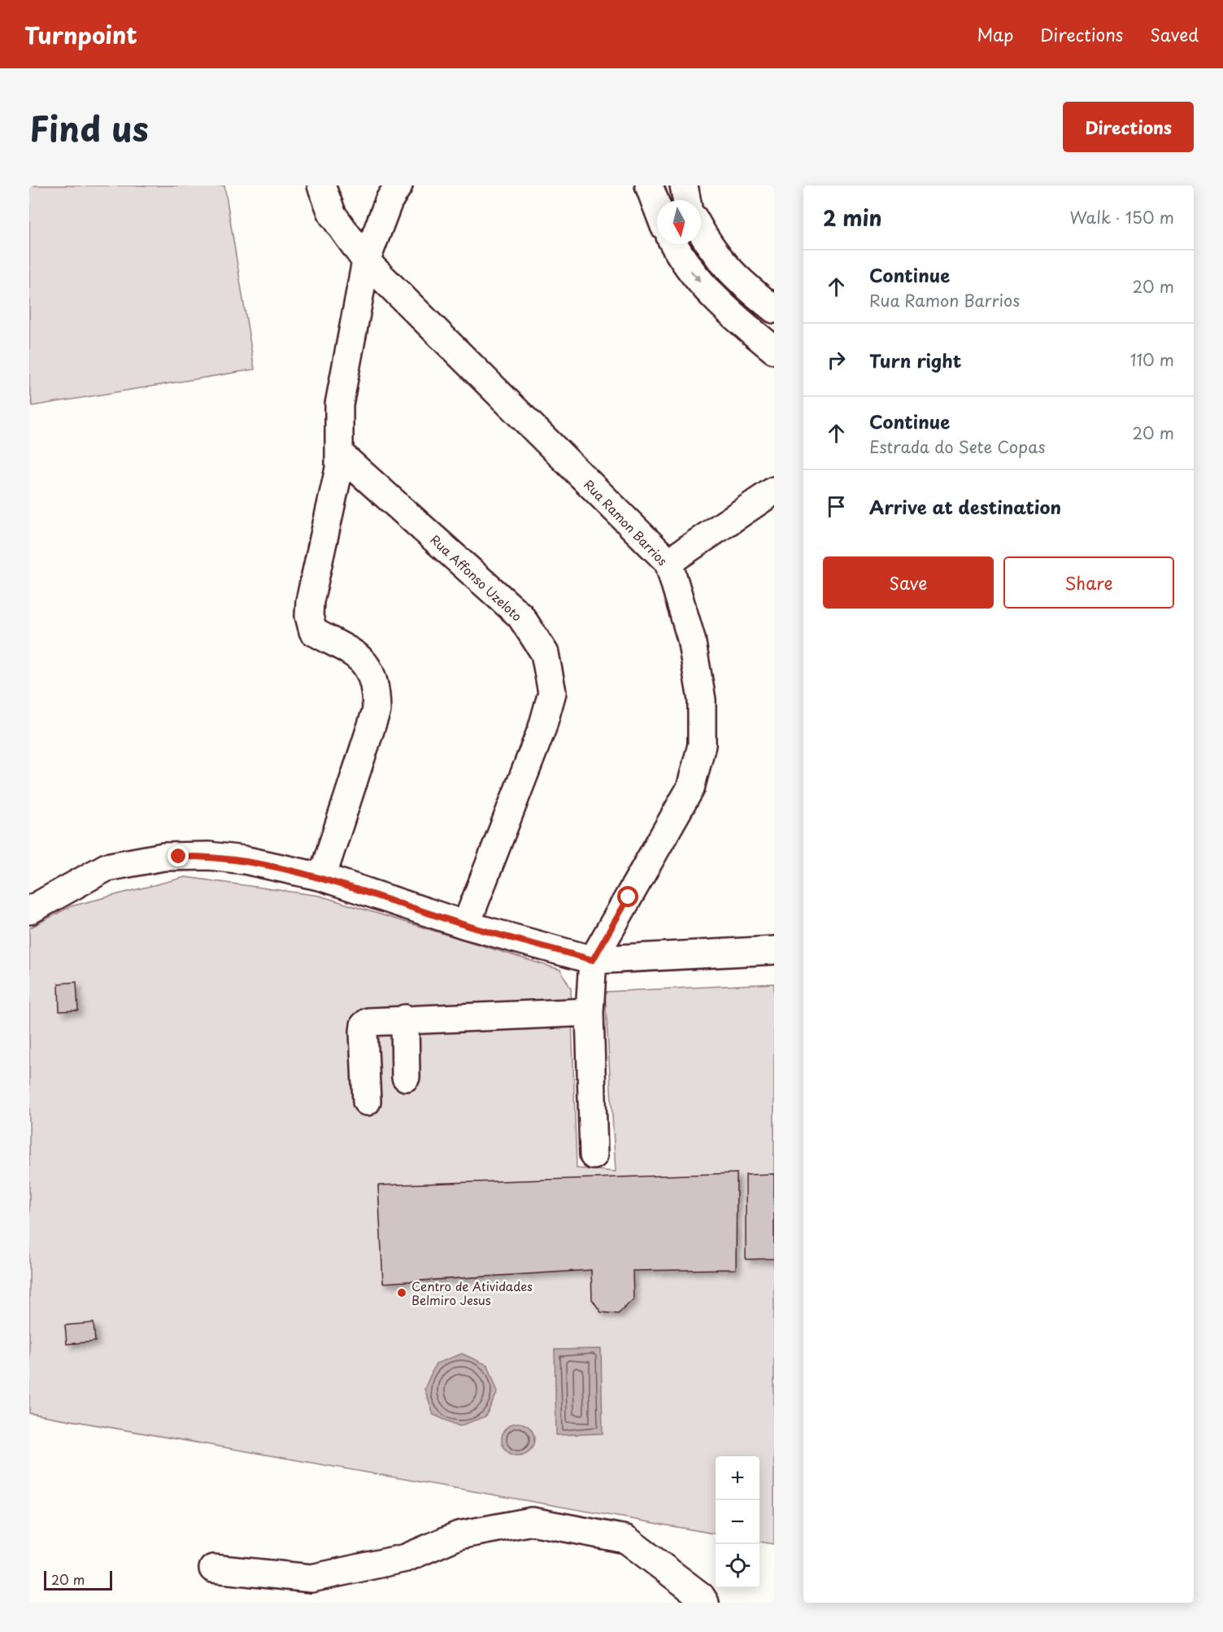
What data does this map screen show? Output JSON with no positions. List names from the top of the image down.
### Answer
{
  "streets": {
    "street": ["Rua Ramon Barrios", "Rua Affonso Uzeloto"]
  },
  "places": ["Centro de Atividades Belmiro Jesus"],
  "scale_bar": "20 m",
  "north": "bottom",
  "page": {
    "header": "Turnpoint",
    "nav": ["Map", "Directions", "Saved"],
    "title": "Find us",
    "buttons": [
      "Directions",
      ["Save", "Share"]
    ],
    "heading": ["2 min", "Walk · 150 m"],
    "list": [
      ["Continue", "Rua Ramon Barrios", "20 m"],
      ["Turn right", "110 m"],
      ["Continue", "Estrada do Sete Copas", "20 m"],
      "Arrive at destination"
    ],
    "map_buttons": ["+", "−"],
    "scale": "20 m"
  }
}
